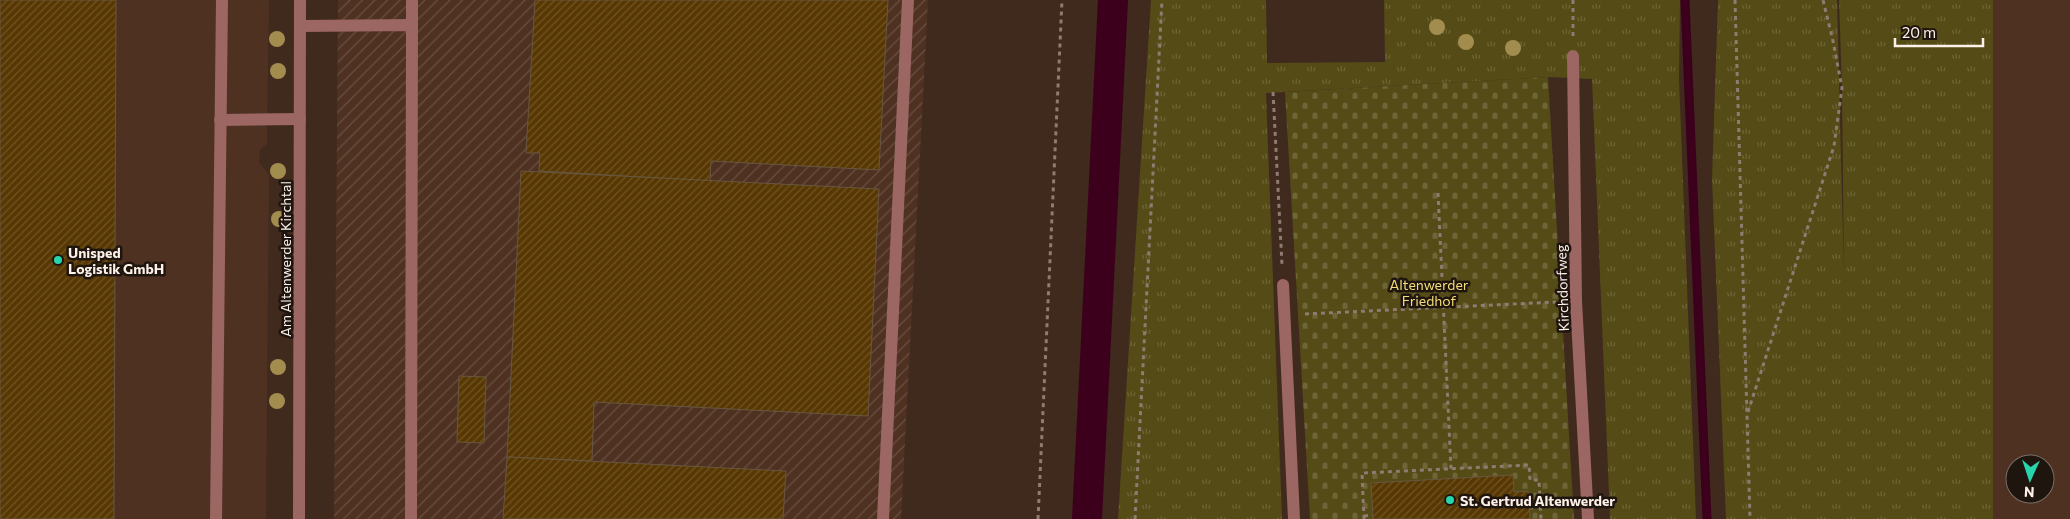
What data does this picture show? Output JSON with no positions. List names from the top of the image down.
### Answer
{
  "streets": {
    "street": ["Am Altenwerder Kirchtal", "Kirchdorfweg"]
  },
  "parks": ["Altenwerder Friedhof"],
  "places": ["Unisped Logistik GmbH", "St. Gertrud Altenwerder"],
  "scale_bar": "20 m",
  "north": "bottom"
}
